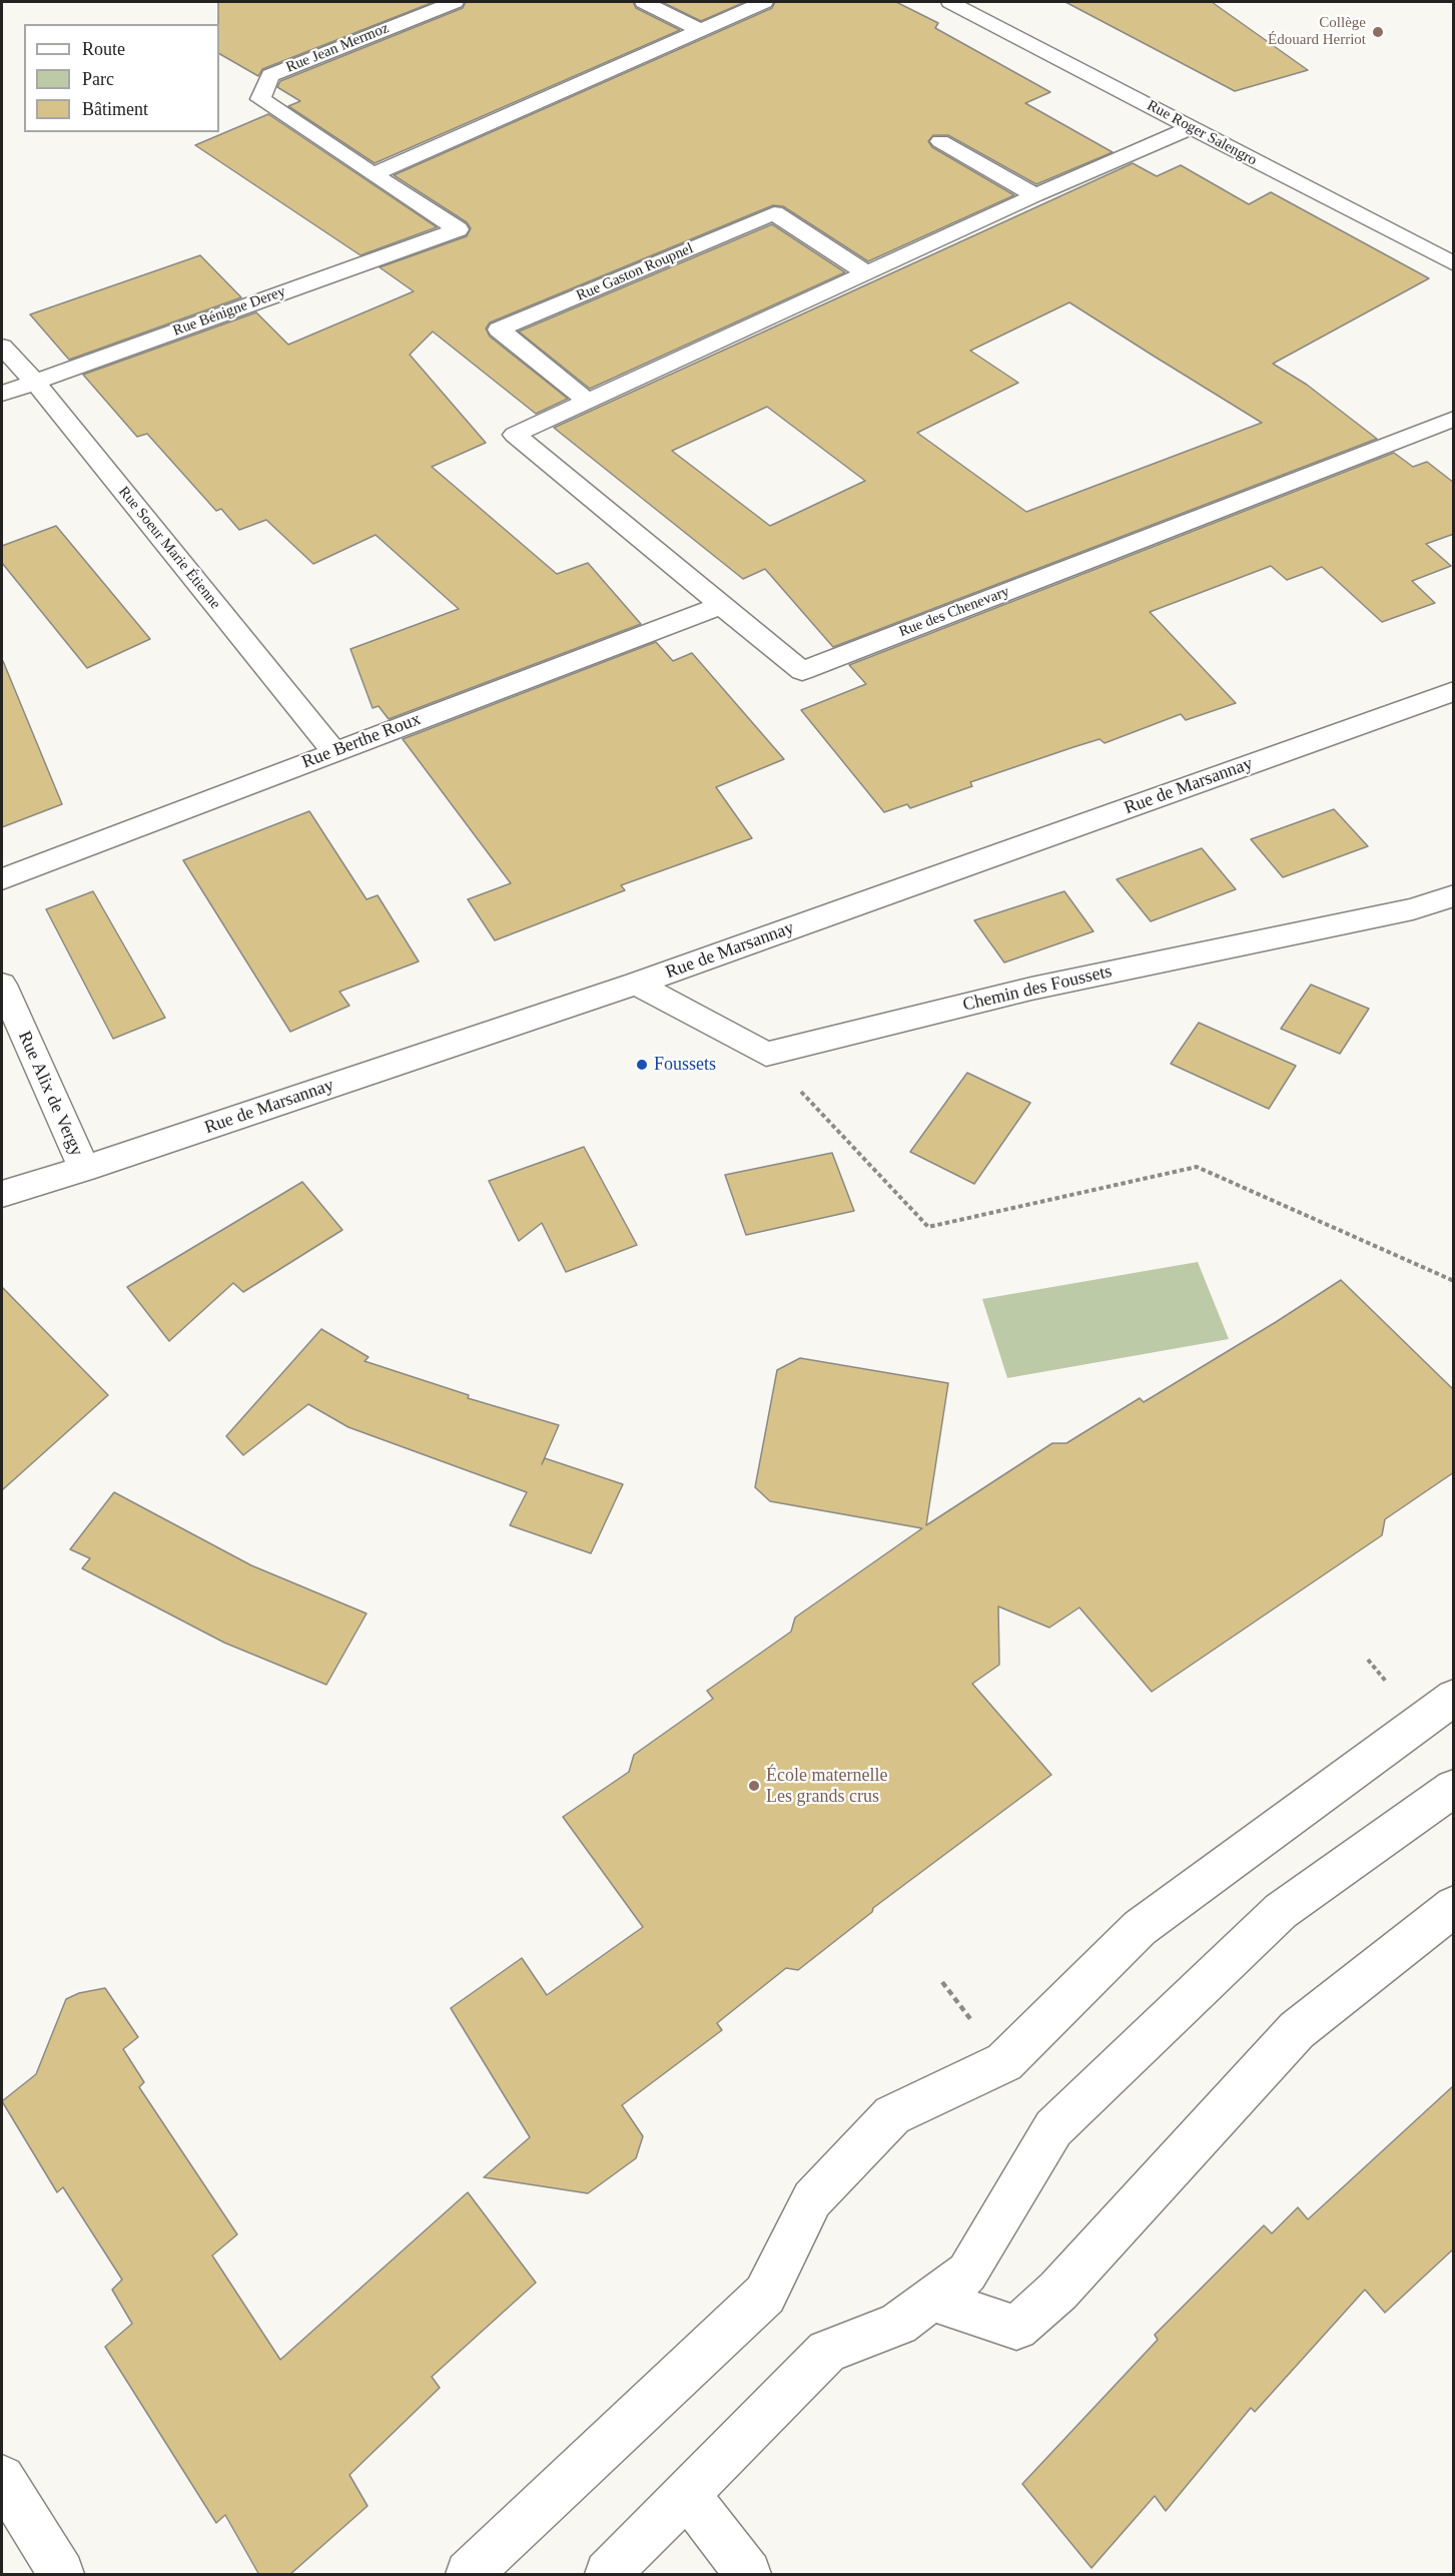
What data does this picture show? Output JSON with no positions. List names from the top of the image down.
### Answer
{
  "streets": {
    "street": [
      "Rue Jean Mermoz",
      "Rue Roger Salengro",
      "Rue Gaston Roupnel",
      "Rue Bénigne Derey",
      "Rue Soeur Marie Étienne",
      "Rue des Chenevary",
      "Rue Berthe Roux",
      "Rue de Marsannay",
      "Chemin des Foussets",
      "Rue Alix de Vergy"
    ]
  },
  "crossings": [
    ["Rue Jean Mermoz", "Rue Bénigne Derey"],
    ["Rue Gaston Roupnel", "Rue des Chenevary"],
    ["Rue Bénigne Derey", "Rue Soeur Marie Étienne"],
    ["Rue Soeur Marie Étienne", "Rue Berthe Roux"],
    ["Rue des Chenevary", "Rue Berthe Roux"],
    ["Rue de Marsannay", "Rue Alix de Vergy"]
  ],
  "places": ["Collège Édouard Herriot", "Foussets", "École maternelle Les grands crus"],
  "legend": ["Route", "Parc", "Bâtiment"]
}
